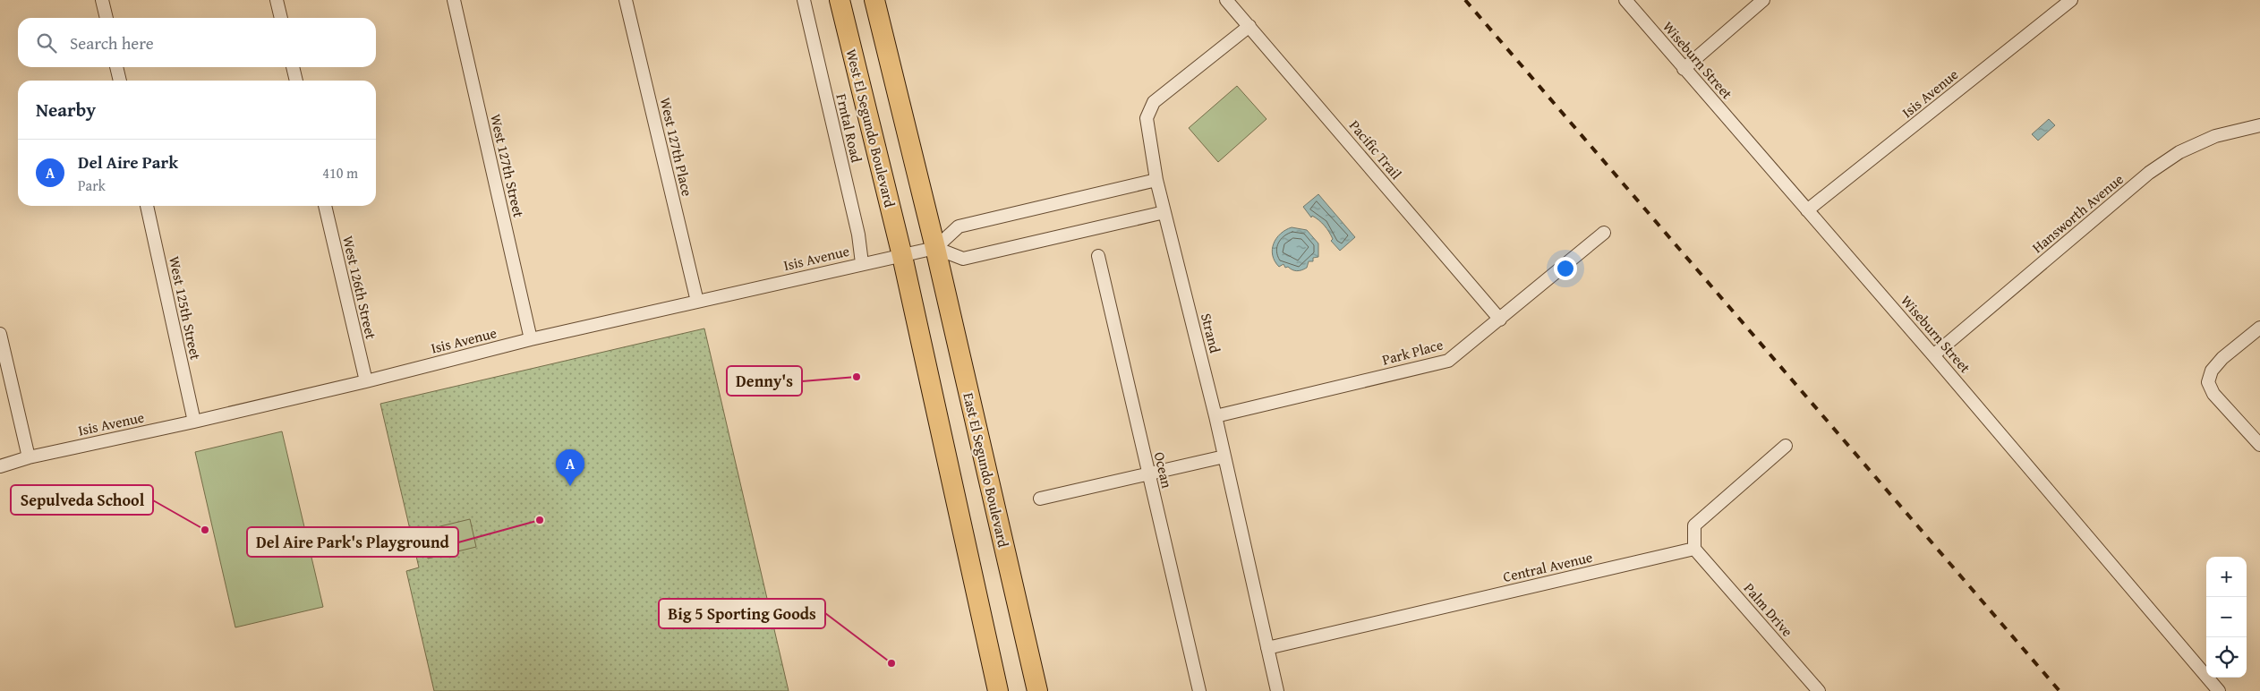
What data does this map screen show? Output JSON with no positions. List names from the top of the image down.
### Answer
{
  "streets": {
    "main road": ["West El Segundo Boulevard", "East El Segundo Boulevard"],
    "street": [
      "Wiseburn Street",
      "Isis Avenue",
      "Frntal Road",
      "West 127th Place",
      "Pacific Trail",
      "West 127th Street",
      "Hansworth Avenue",
      "West 126th Street",
      "West 125th Street",
      "Strand",
      "Park Place",
      "Ocean",
      "Central Avenue",
      "Palm Drive"
    ]
  },
  "crossings": [
    ["Wiseburn Street", "Isis Avenue"],
    ["Wiseburn Street", "Hansworth Avenue"],
    ["Isis Avenue", "Frntal Road"],
    ["Isis Avenue", "West El Segundo Boulevard"],
    ["Isis Avenue", "West 127th Place"],
    ["Isis Avenue", "West 127th Street"],
    ["Isis Avenue", "West 126th Street"],
    ["Isis Avenue", "West 125th Street"],
    ["Isis Avenue", "Strand"],
    ["Isis Avenue", "East El Segundo Boulevard"],
    ["Pacific Trail", "Strand"],
    ["Pacific Trail", "Park Place"],
    ["Strand", "Park Place"],
    ["Strand", "Central Avenue"],
    ["Central Avenue", "Palm Drive"]
  ],
  "places": [
    "Denny's",
    "Del Aire Park's Playground",
    "Sepulveda School",
    "Big 5 Sporting Goods"
  ],
  "page": {
    "search": "Search here",
    "heading": "Nearby",
    "list": [
      {
        "mark": "A",
        "name": "Del Aire Park",
        "note": "Park",
        "value": "410 m"
      }
    ],
    "pins": "A",
    "map_buttons": ["+", "−"]
  }
}
